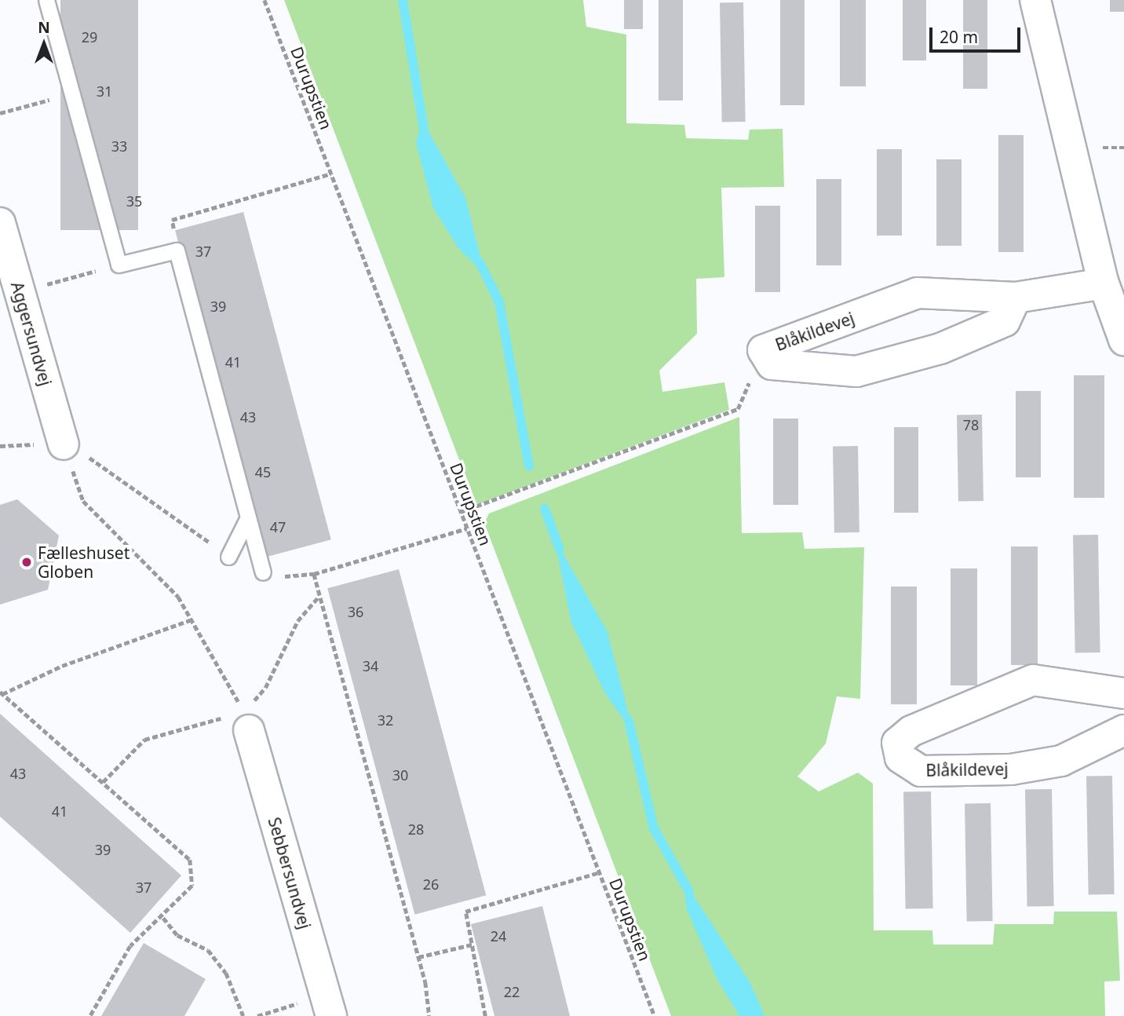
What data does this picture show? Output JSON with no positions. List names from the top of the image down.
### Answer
{
  "streets": {
    "street": ["Blåkildevej", "Aggersundvej", "Sebbersundvej"],
    "path": ["Durupstien"]
  },
  "places": ["Fælleshuset Globen"],
  "house_numbers": [
    "29",
    "31",
    "33",
    "35",
    "37",
    "39",
    "41",
    "43",
    "78",
    "45",
    "47",
    "36",
    "34",
    "32",
    "43",
    "30",
    "41",
    "28",
    "39",
    "26",
    "37",
    "24",
    "22"
  ],
  "scale_bar": "20 m",
  "north": "top"
}
